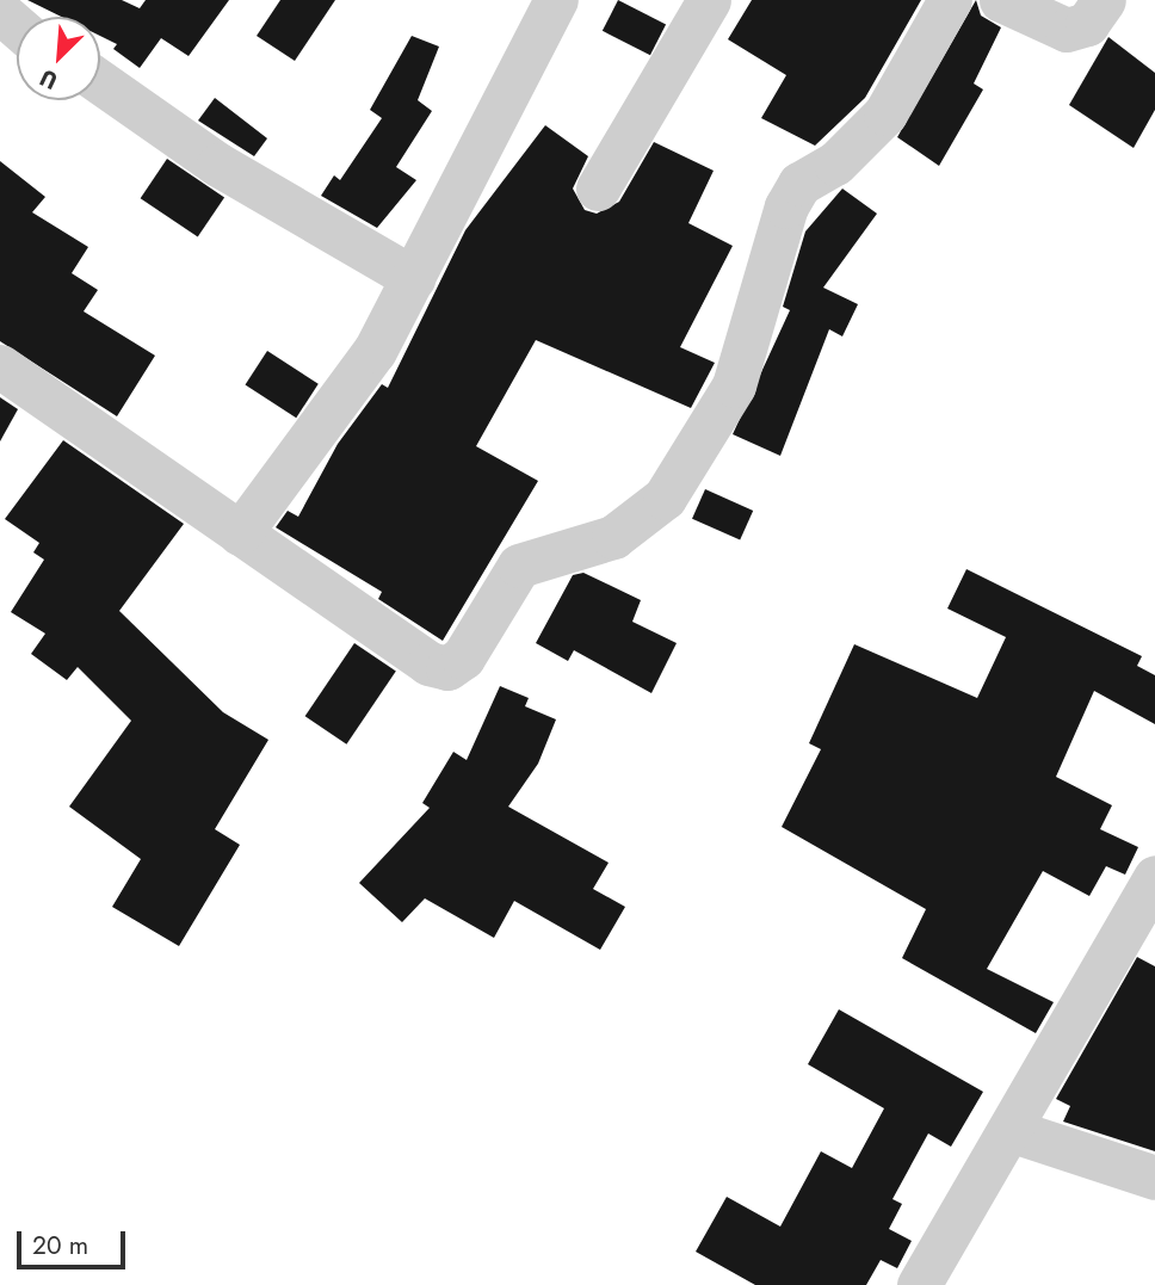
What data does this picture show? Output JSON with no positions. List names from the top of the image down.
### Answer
{
  "scale_bar": "20 m",
  "north": "bottom left"
}
